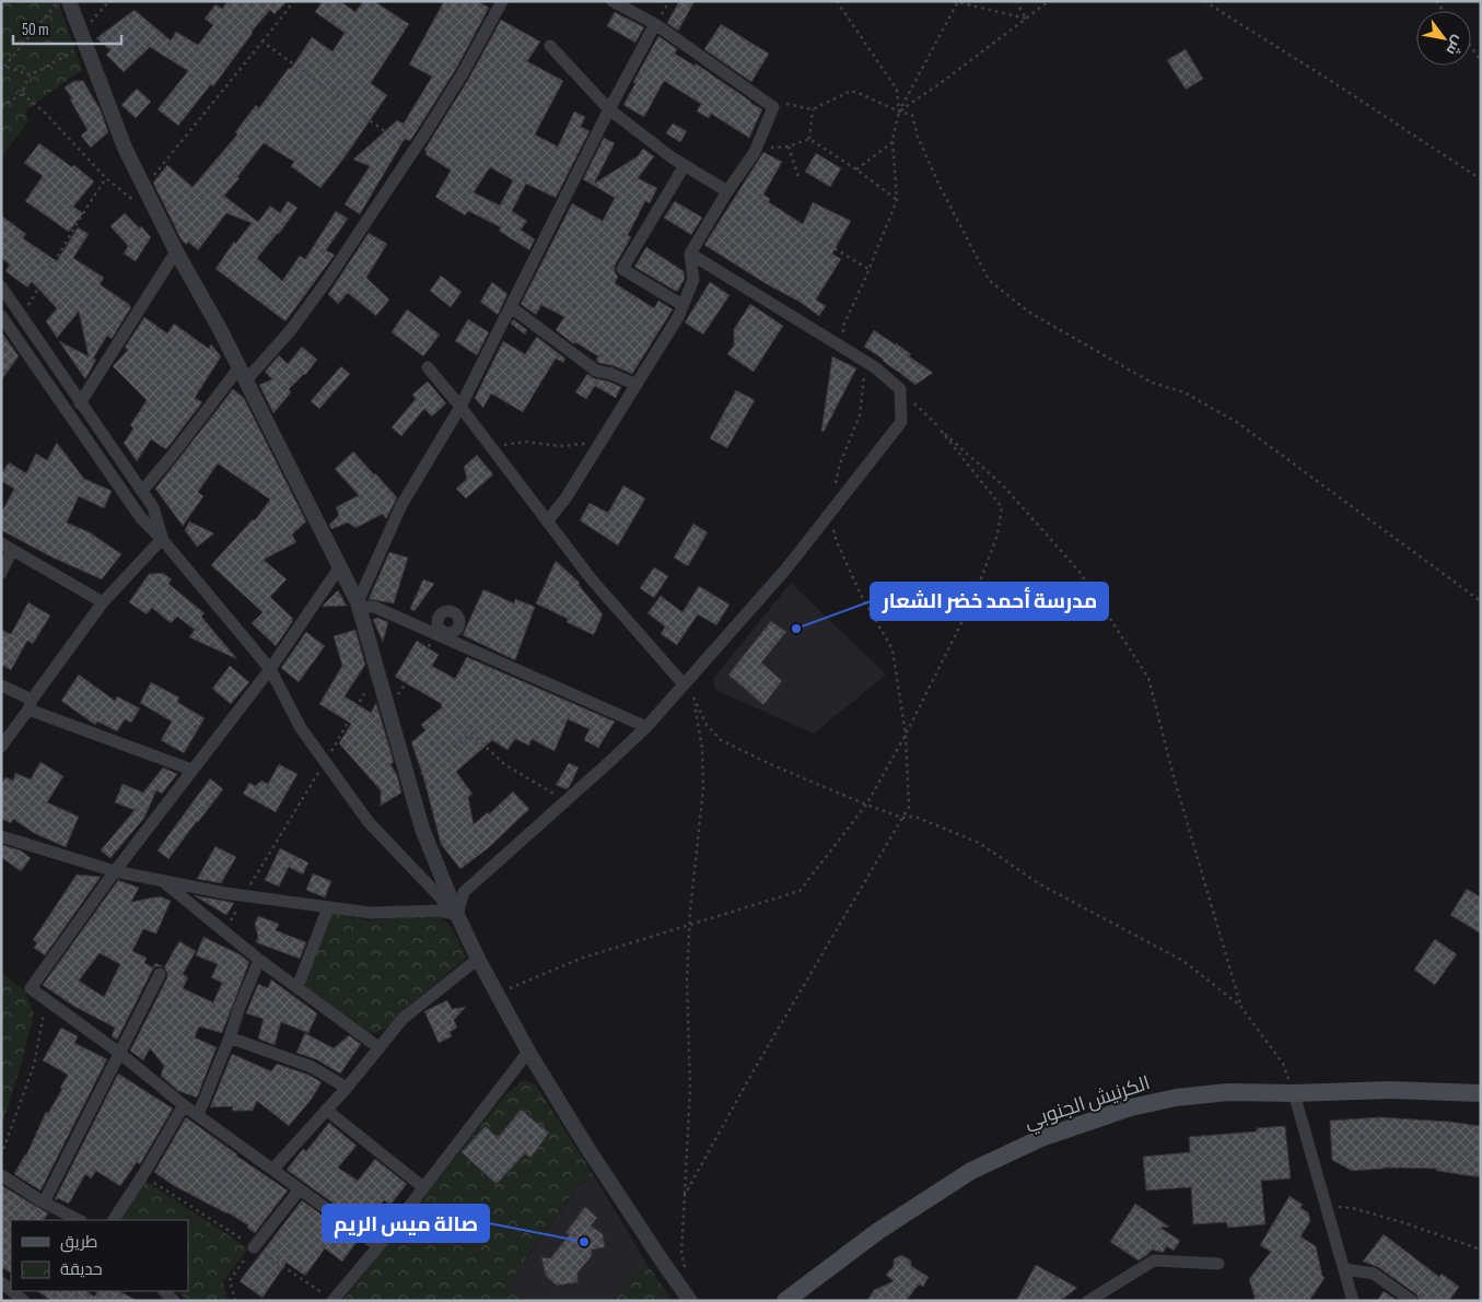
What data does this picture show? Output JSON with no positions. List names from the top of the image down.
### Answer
{
  "streets": {
    "main road": ["الكرنيش الجنوبي"]
  },
  "places": ["مدرسة أحمد خضر الشعار", "صالة ميس الريم"],
  "legend": ["طريق", "حديقة"],
  "scale_bar": "50 m",
  "north": "bottom right"
}
